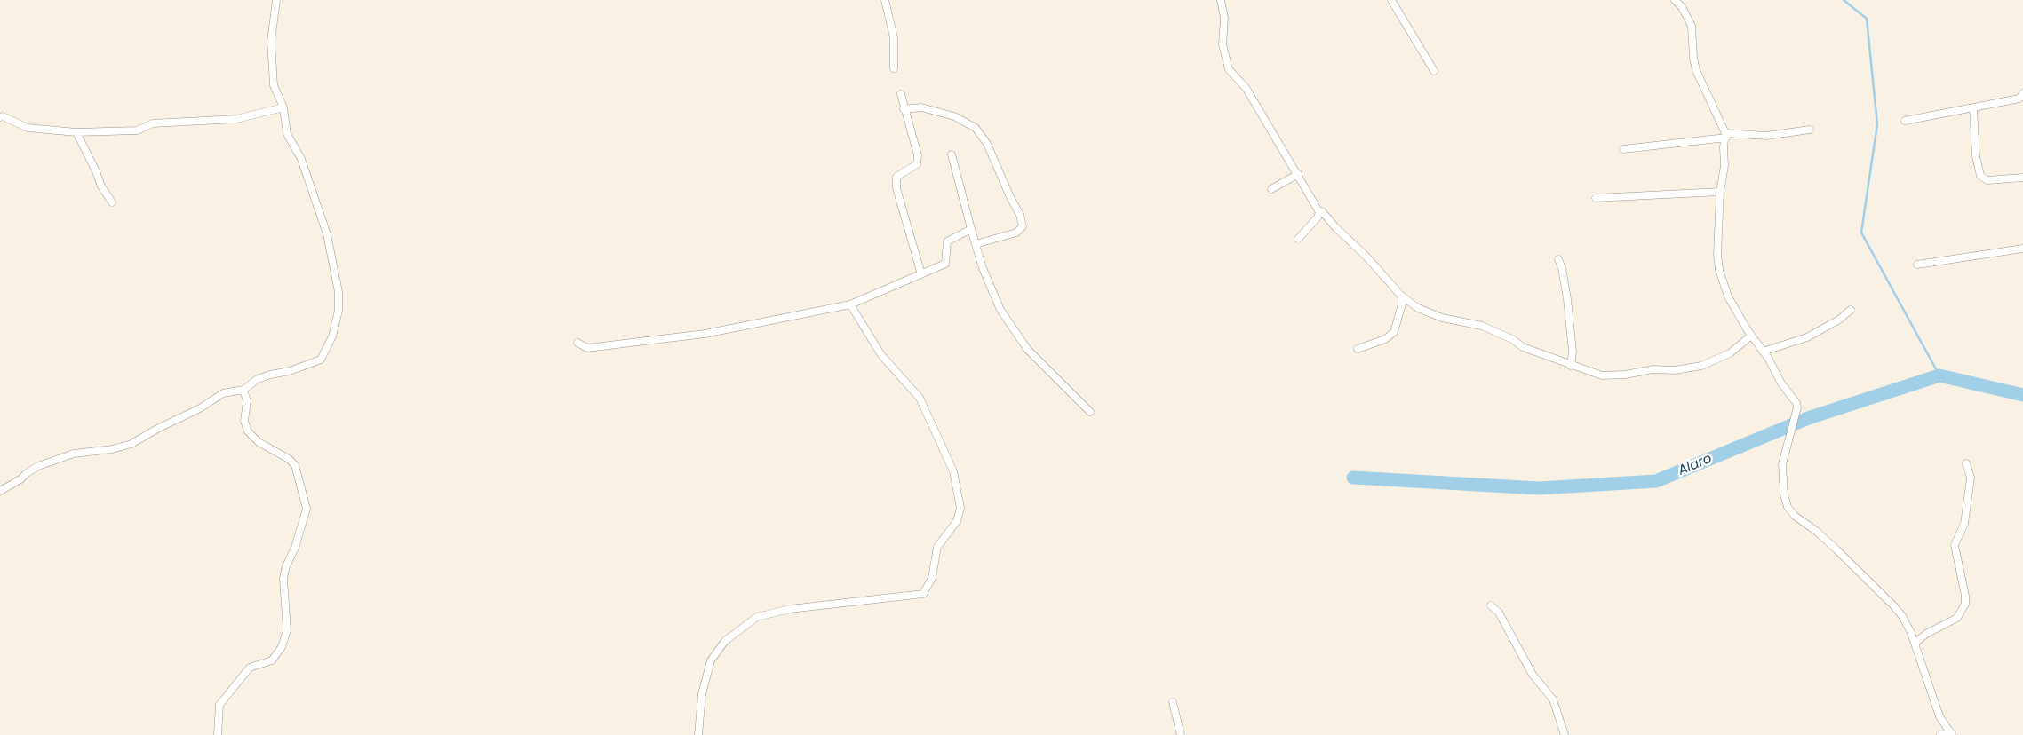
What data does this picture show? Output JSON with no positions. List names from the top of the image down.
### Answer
{
  "water": ["Alaro"]
}
